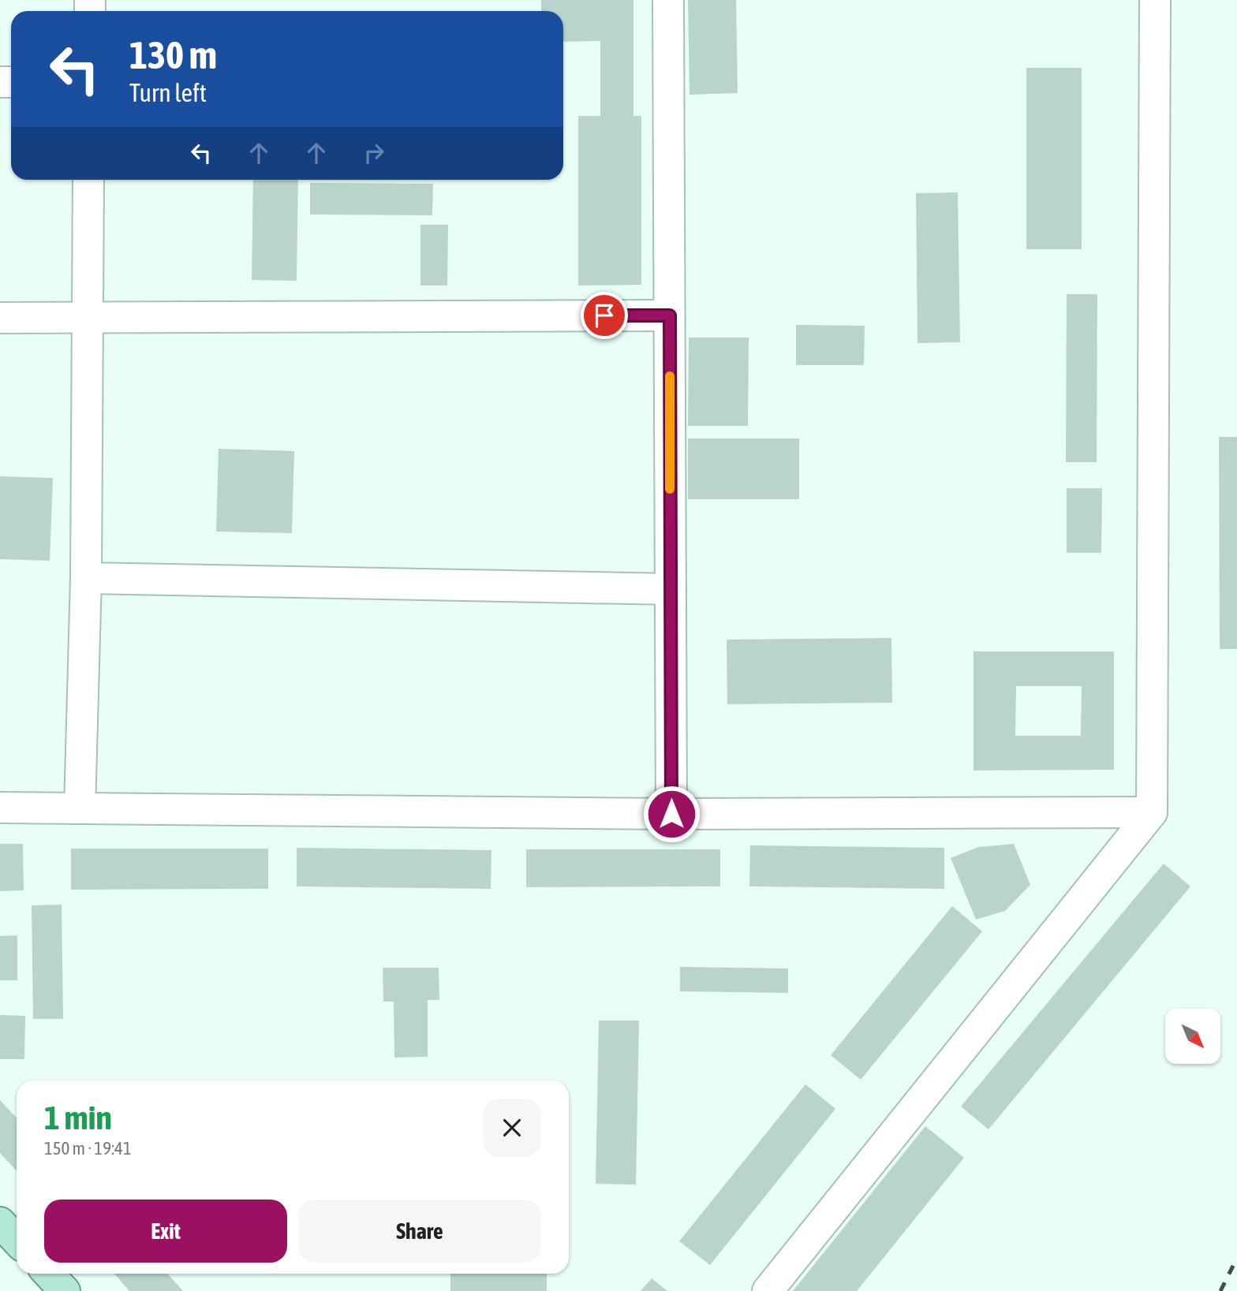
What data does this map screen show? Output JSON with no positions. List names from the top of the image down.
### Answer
{
  "north": "bottom right",
  "page": {
    "turn": ["130 m", "Turn left"],
    "heading": ["1 min", "150 m · 19:41"],
    "buttons": ["Exit", "Share"]
  }
}
